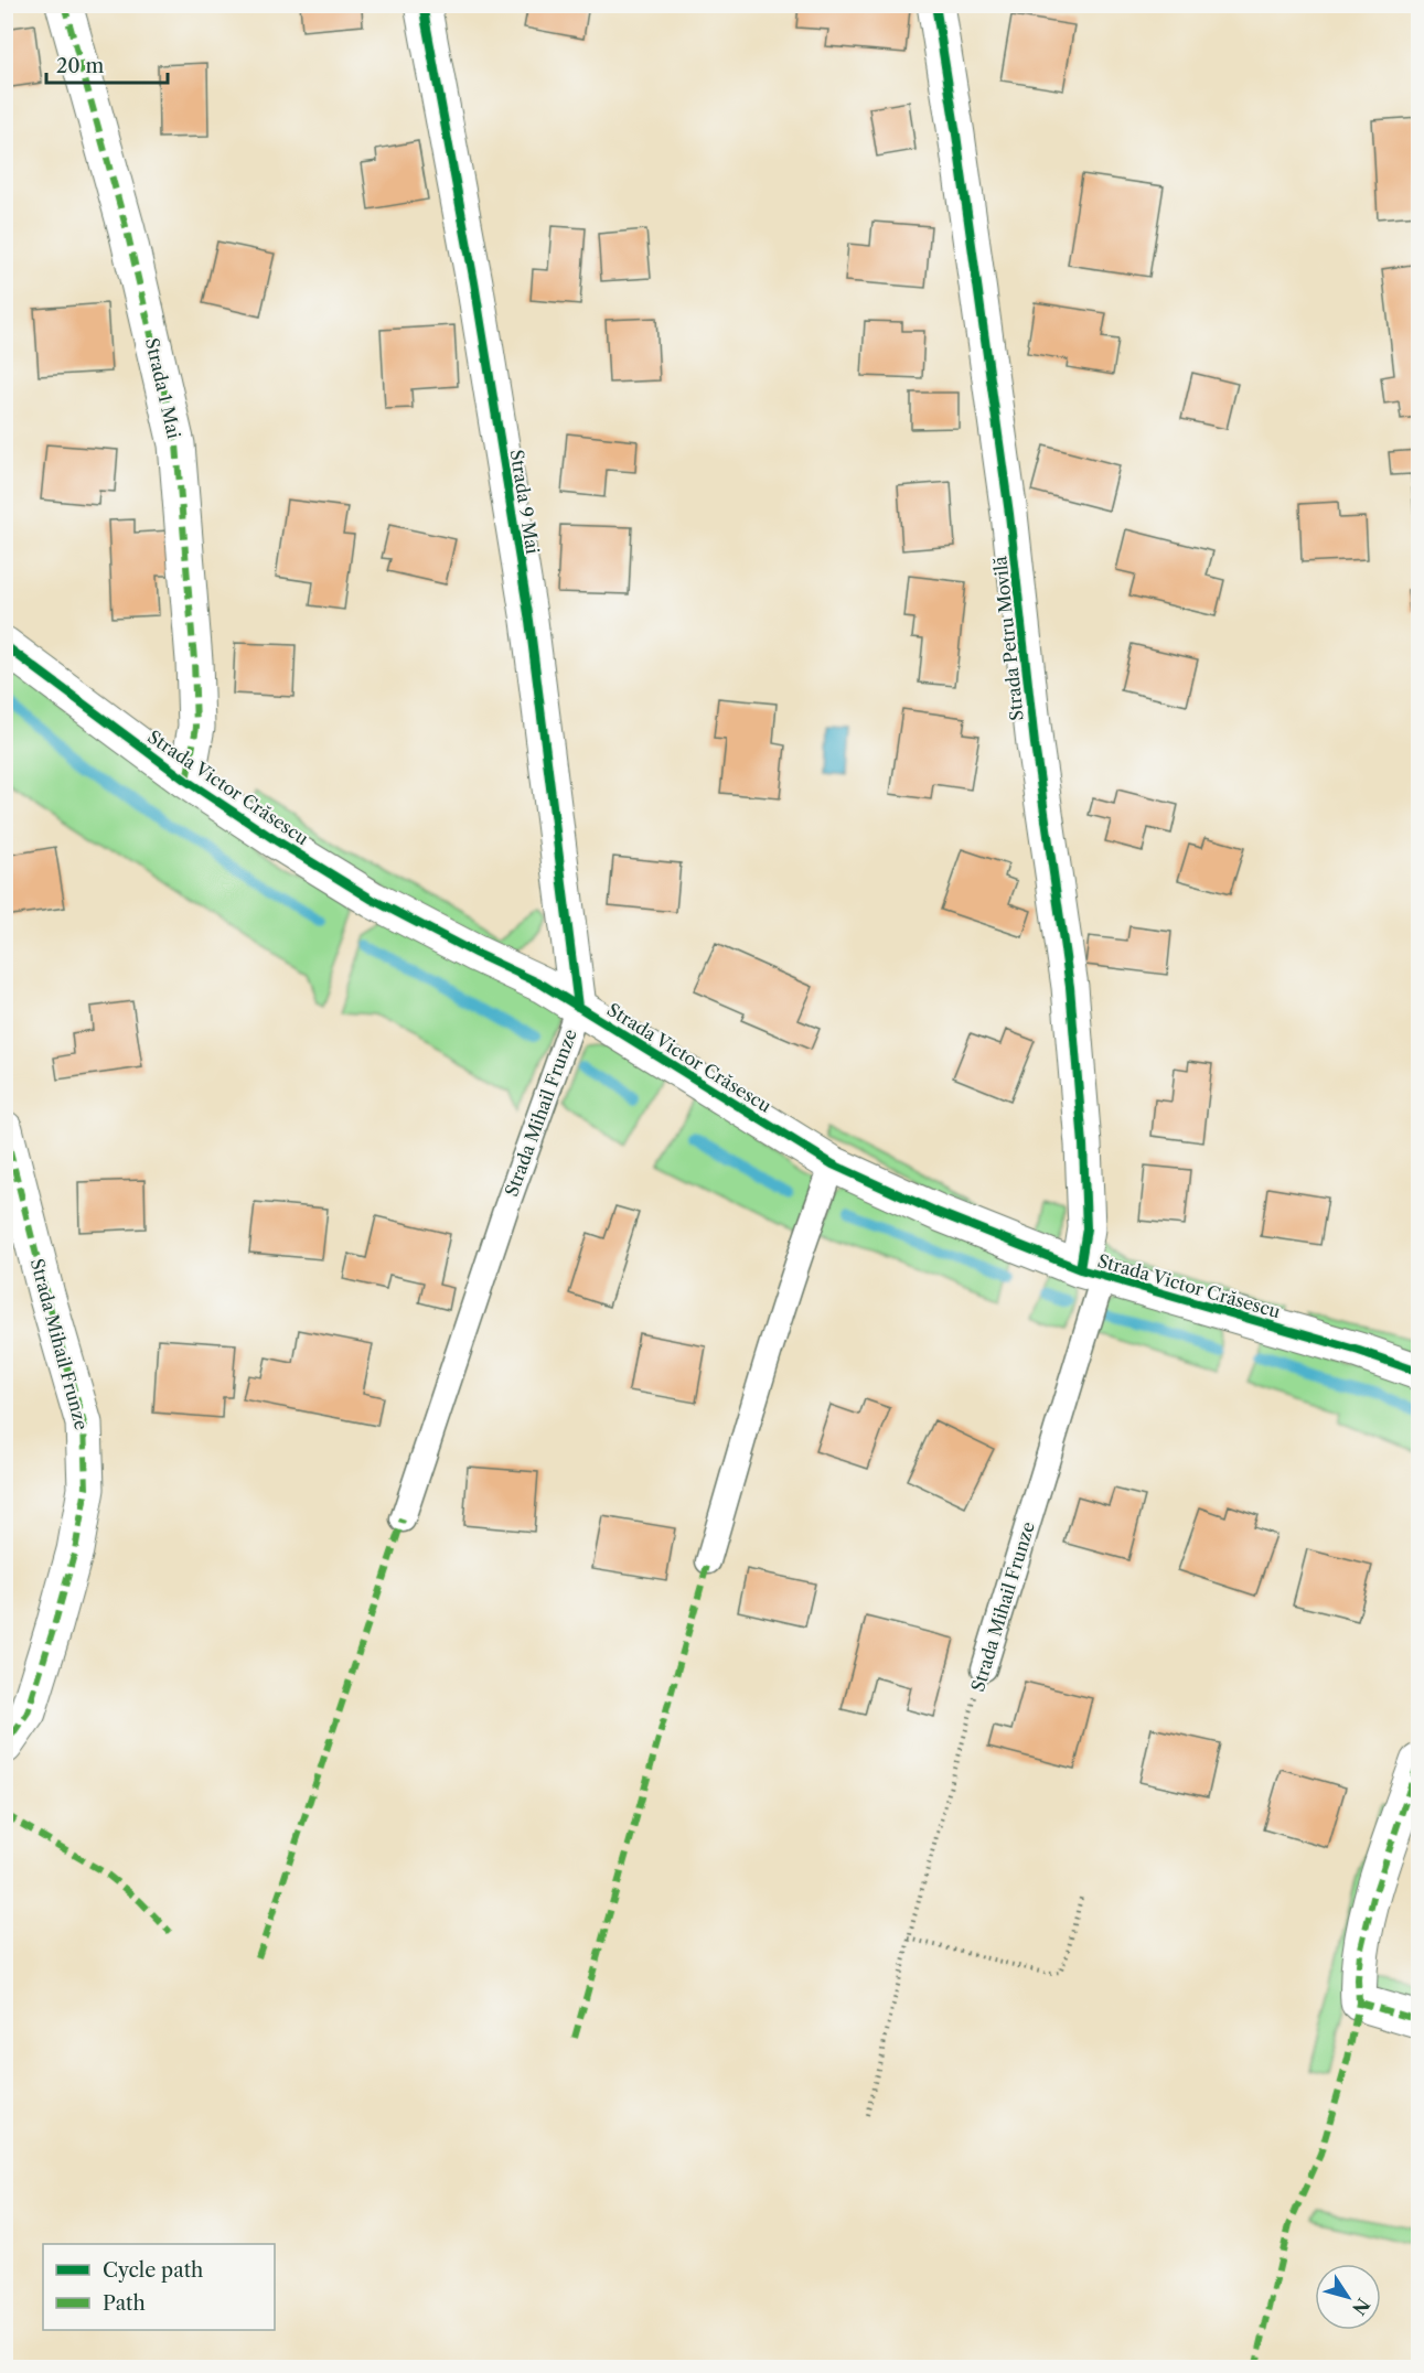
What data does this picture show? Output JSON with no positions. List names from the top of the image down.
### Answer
{
  "streets": {
    "street": [
      "Strada 1 Mai",
      "Strada 9 Mai",
      "Strada Petru Movilă",
      "Strada Victor Crăsescu",
      "Strada Mihail Frunze"
    ]
  },
  "crossings": [
    ["Strada 1 Mai", "Strada Victor Crăsescu"],
    ["Strada 9 Mai", "Strada Victor Crăsescu"],
    ["Strada 9 Mai", "Strada Mihail Frunze"],
    ["Strada Petru Movilă", "Strada Victor Crăsescu"],
    ["Strada Petru Movilă", "Strada Mihail Frunze"],
    ["Strada Victor Crăsescu", "Strada Mihail Frunze"]
  ],
  "legend": ["Cycle path", "Path"],
  "scale_bar": "20 m",
  "north": "bottom right"
}
